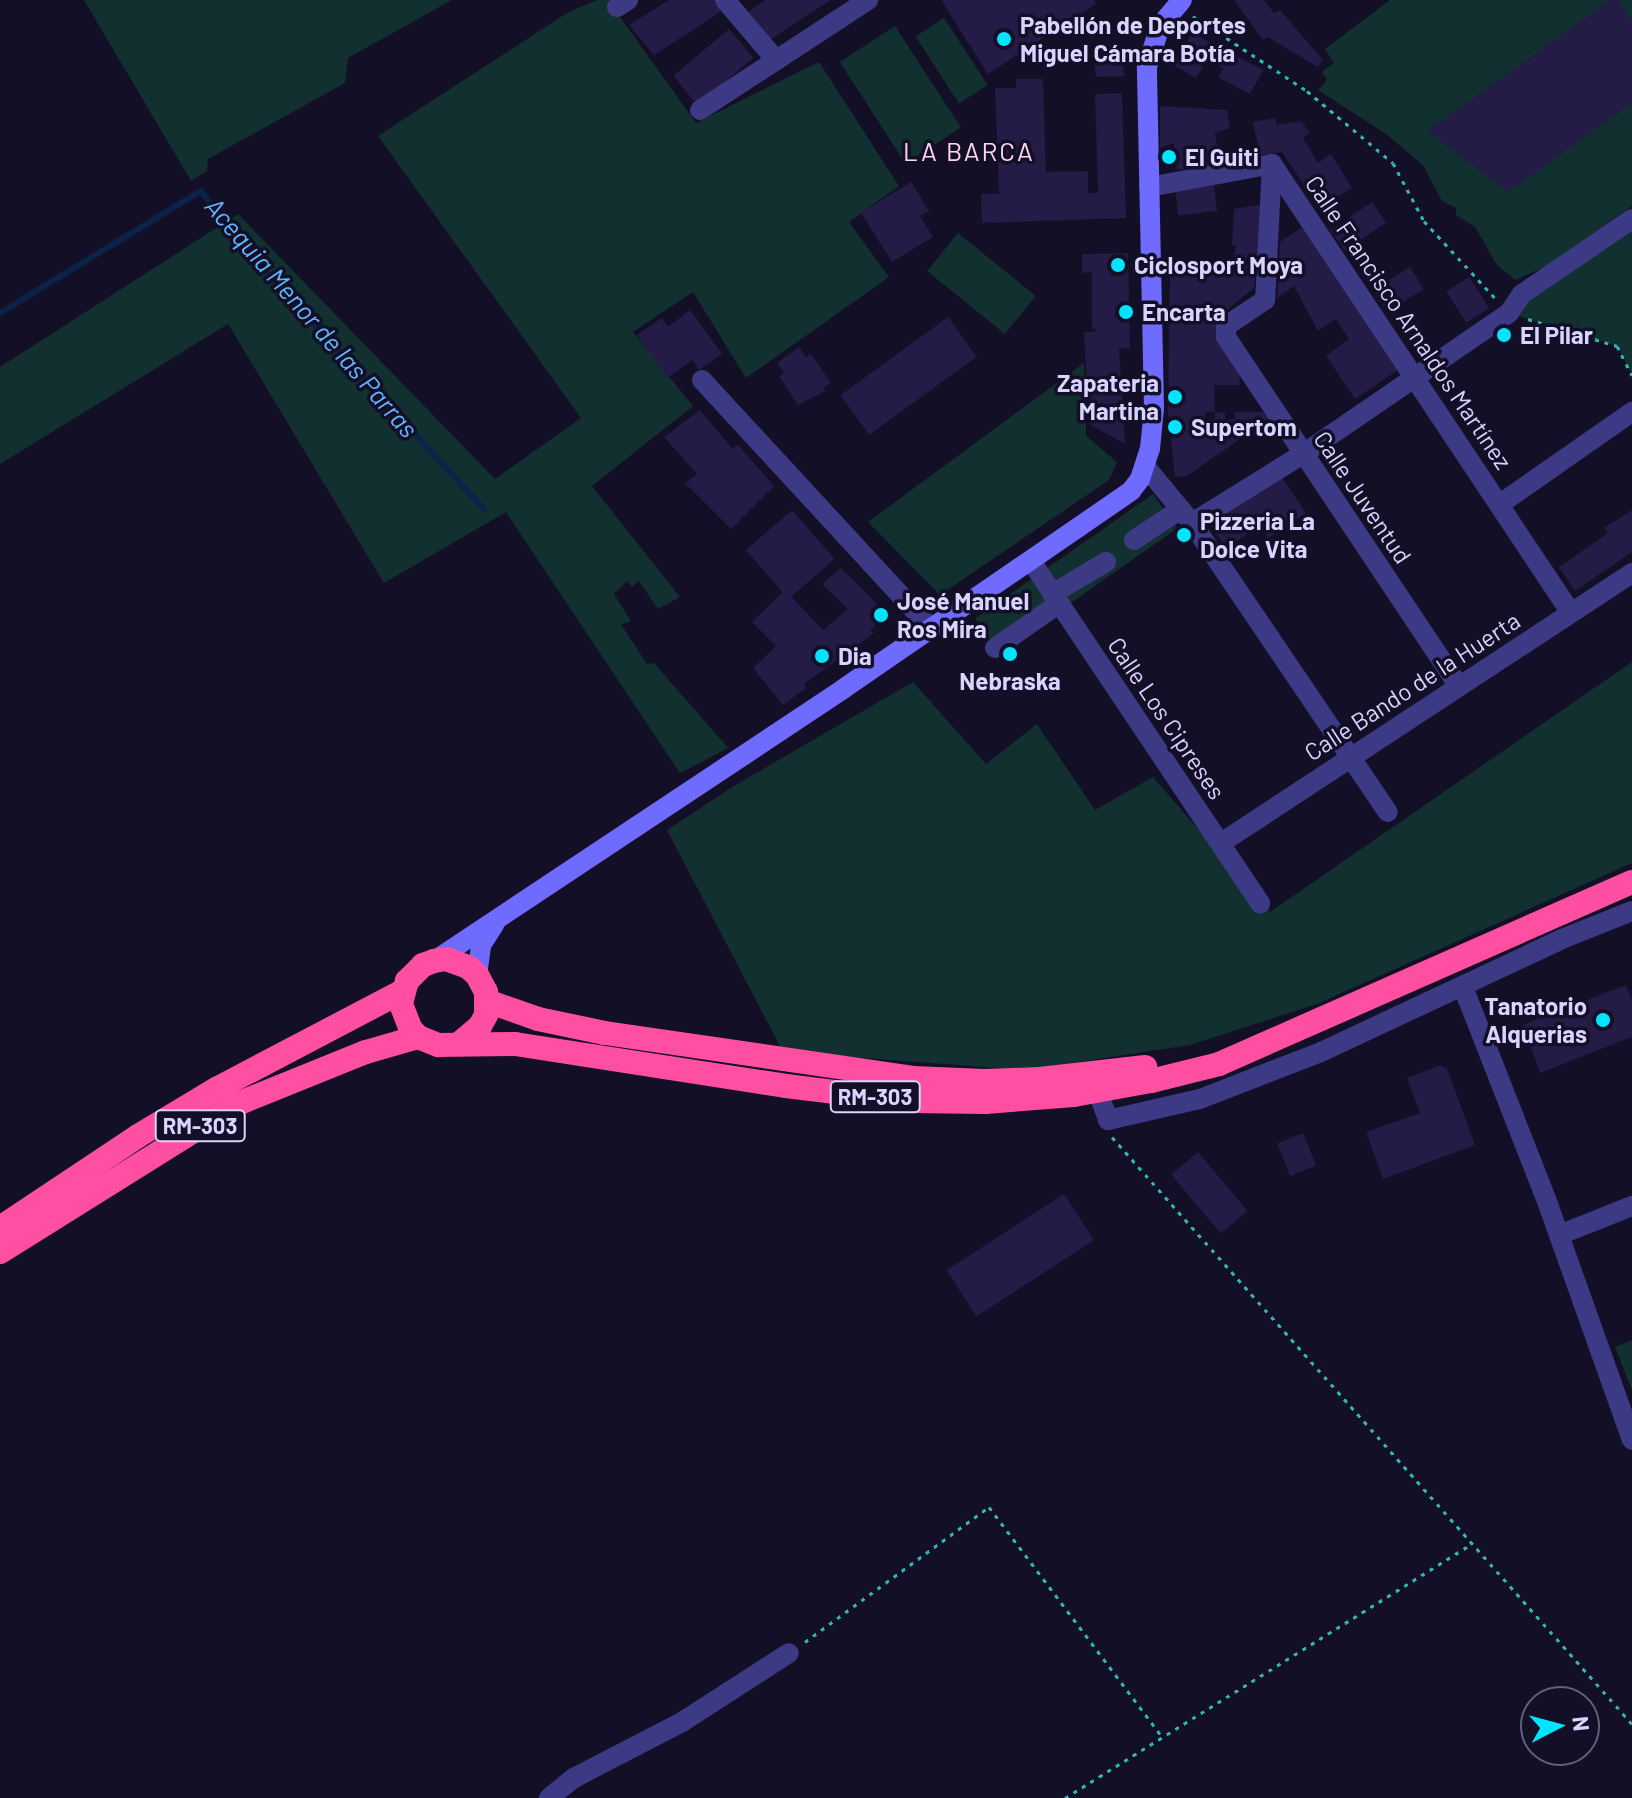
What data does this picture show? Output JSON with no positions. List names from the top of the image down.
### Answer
{
  "streets": {
    "highway": ["RM-303"],
    "street": [
      "Calle Francisco Arnaldos Martínez",
      "Calle Juventud",
      "Calle Bando de la Huerta",
      "Calle Los Cipreses"
    ]
  },
  "crossings": [
    ["Calle Francisco Arnaldos Martínez", "Calle Juventud"],
    ["Calle Francisco Arnaldos Martínez", "Calle Bando de la Huerta"],
    ["Calle Juventud", "Calle Bando de la Huerta"],
    ["Calle Bando de la Huerta", "Calle Los Cipreses"]
  ],
  "districts": ["LA BARCA"],
  "water": ["Acequia Menor de las Parras"],
  "places": [
    "Pabellón de Deportes Miguel Cámara Botía",
    "El Guiti",
    "Ciclosport Moya",
    "Encarta",
    "El Pilar",
    "Zapateria Martina",
    "Supertom",
    "Pizzeria La Dolce Vita",
    "José Manuel Ros Mira",
    "Nebraska",
    "Dia",
    "Tanatorio Alquerias"
  ],
  "north": "right"
}
